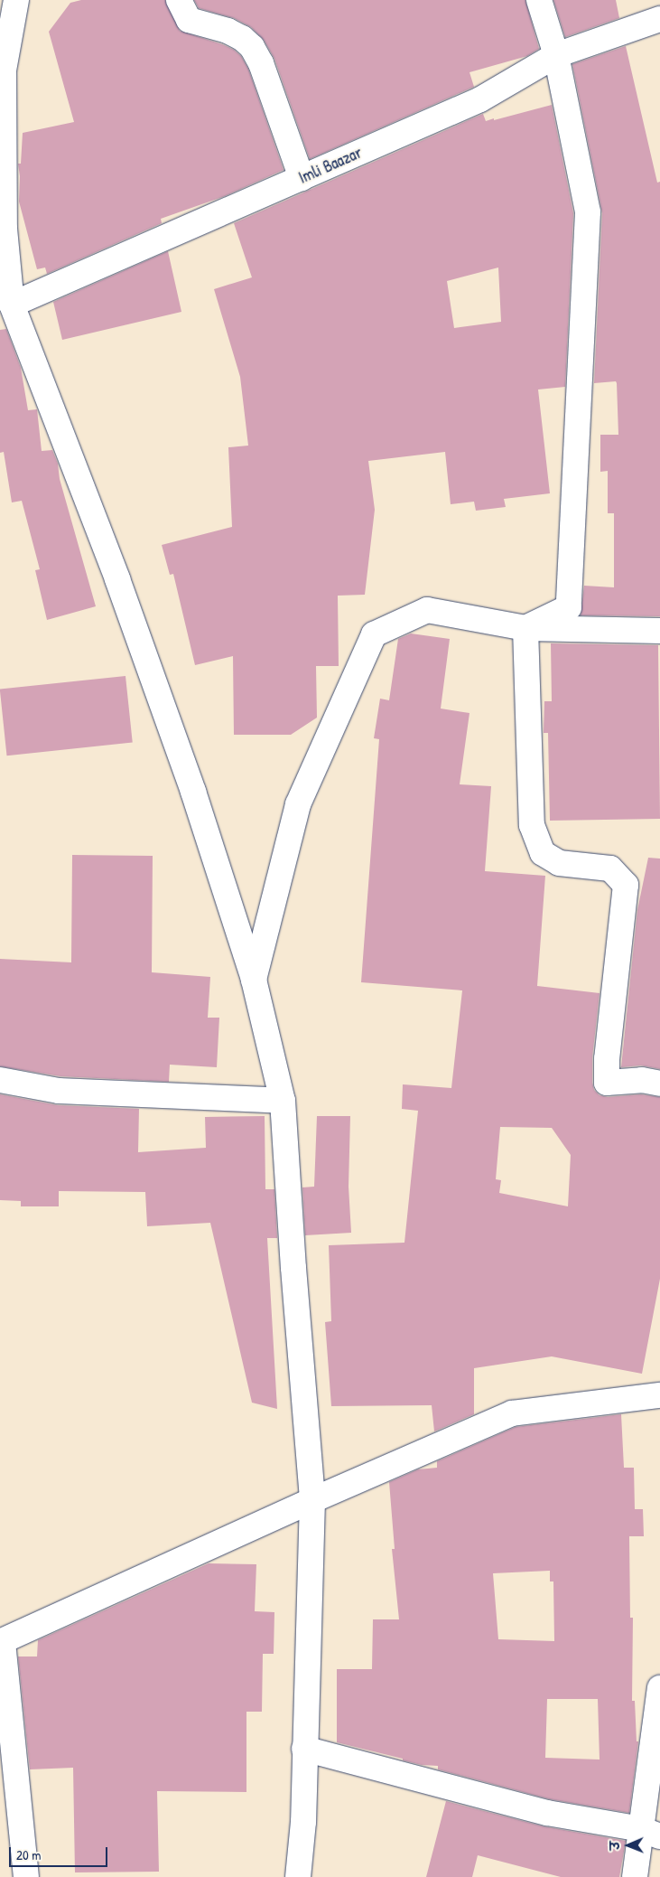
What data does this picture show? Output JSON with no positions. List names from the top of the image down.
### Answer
{
  "streets": {
    "street": ["Imli Baazar"]
  },
  "scale_bar": "20 m",
  "north": "left"
}
